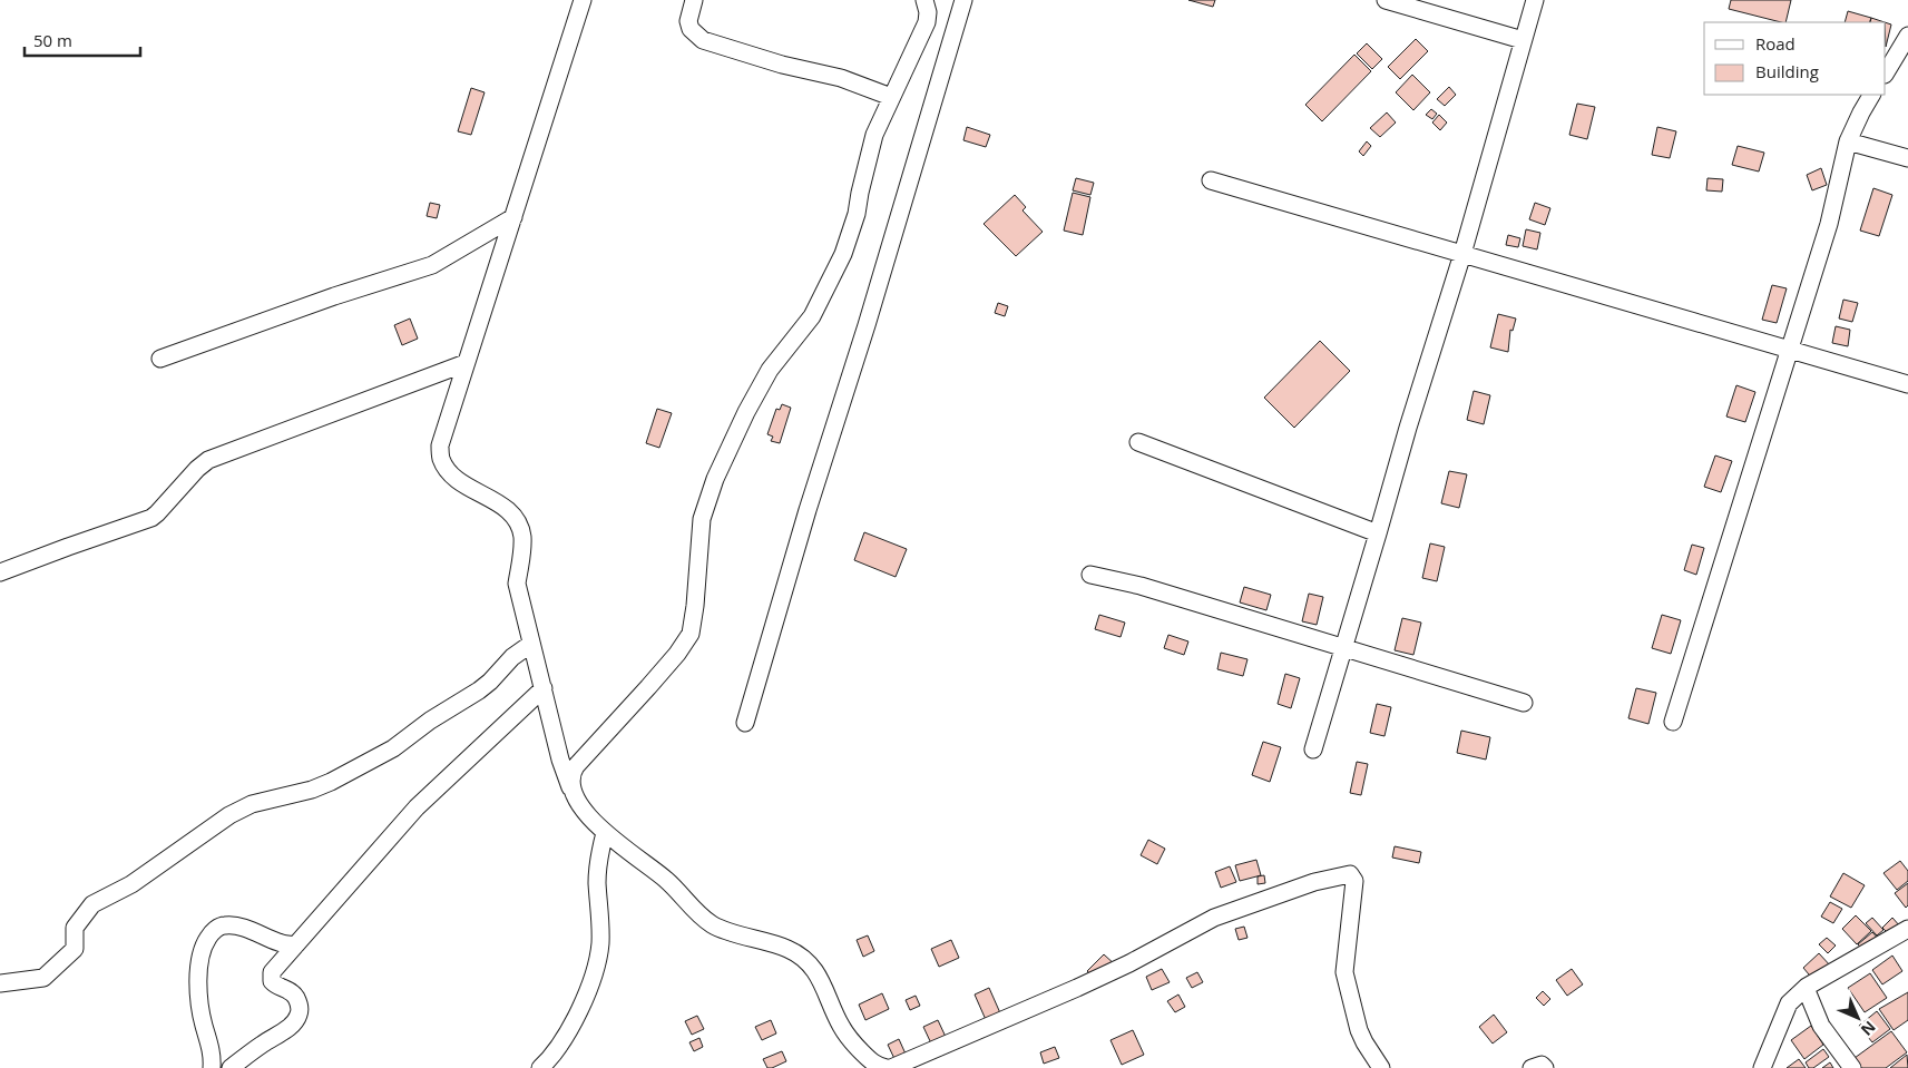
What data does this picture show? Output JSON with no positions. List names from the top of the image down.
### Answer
{
  "legend": ["Road", "Building"],
  "scale_bar": "50 m",
  "north": "bottom right"
}
